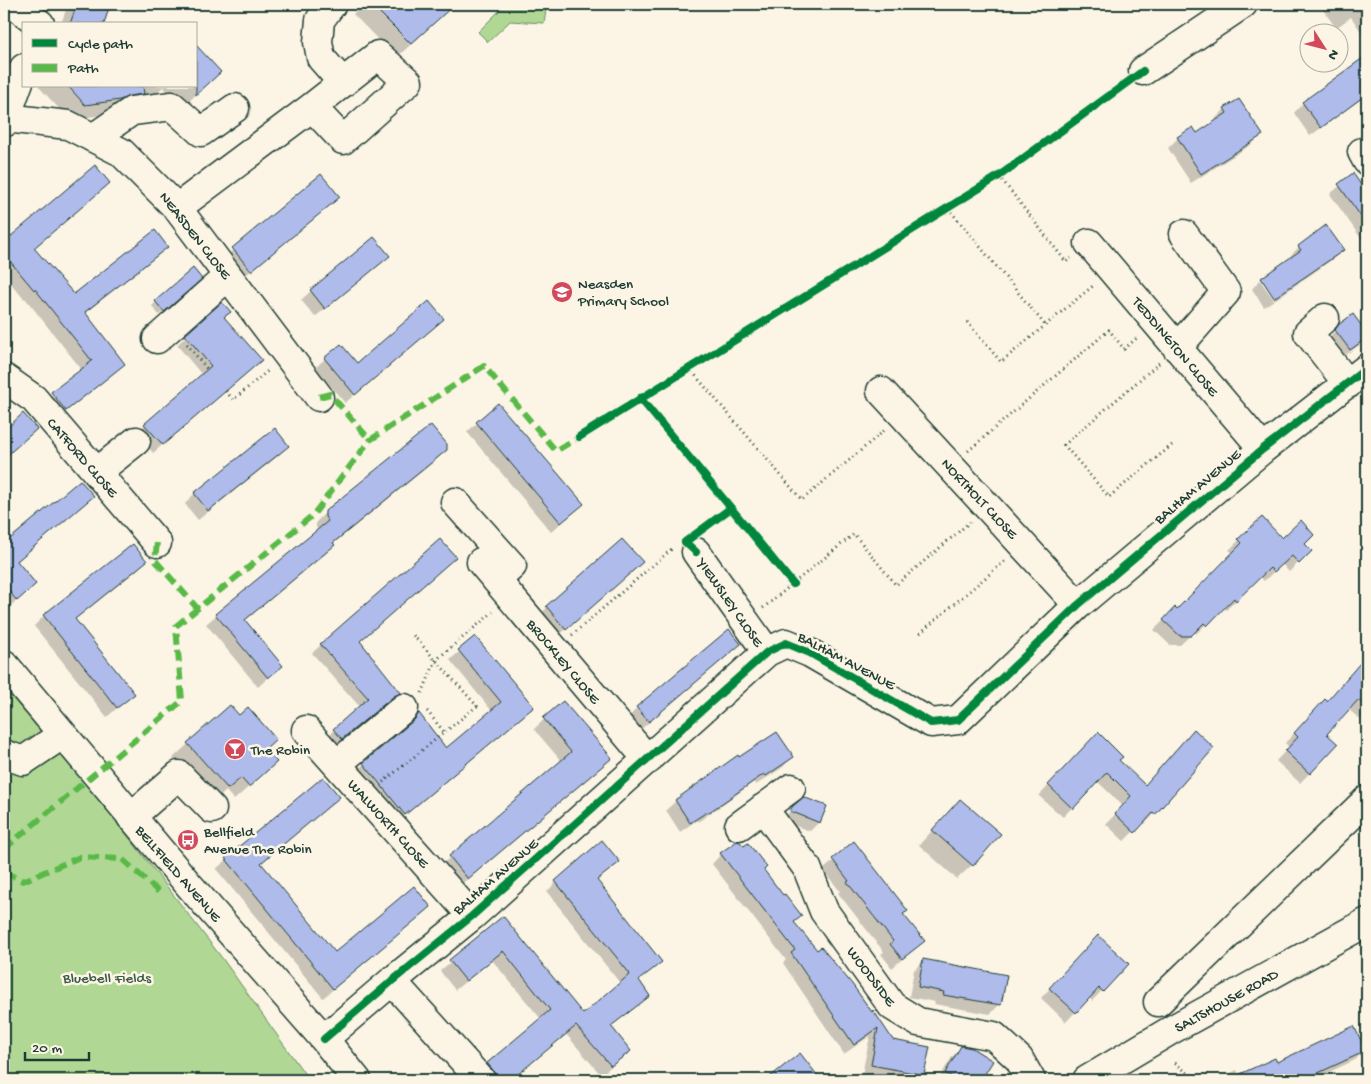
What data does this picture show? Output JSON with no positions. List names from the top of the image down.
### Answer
{
  "streets": {
    "street": [
      "NEASDEN CLOSE",
      "TEDDINGTON CLOSE",
      "CATFORD CLOSE",
      "BALHAM AVENUE",
      "NORTHOLT CLOSE",
      "YIEWSLEY CLOSE",
      "BROCKLEY CLOSE",
      "WALWORTH CLOSE",
      "BELLFIELD AVENUE",
      "WOODSIDE",
      "SALTSHOUSE ROAD"
    ]
  },
  "crossings": [
    ["TEDDINGTON CLOSE", "BALHAM AVENUE"],
    ["BALHAM AVENUE", "NORTHOLT CLOSE"],
    ["BALHAM AVENUE", "YIEWSLEY CLOSE"],
    ["BALHAM AVENUE", "BROCKLEY CLOSE"],
    ["BALHAM AVENUE", "WALWORTH CLOSE"],
    ["BALHAM AVENUE", "BELLFIELD AVENUE"]
  ],
  "parks": ["Bluebell Fields"],
  "places": {
    "school or university": ["Neasden Primary School"],
    "bar": ["The Robin"],
    "bus stop": ["Bellfield Avenue The Robin"]
  },
  "legend": ["Cycle path", "Path"],
  "scale_bar": "20 m",
  "north": "bottom right"
}
